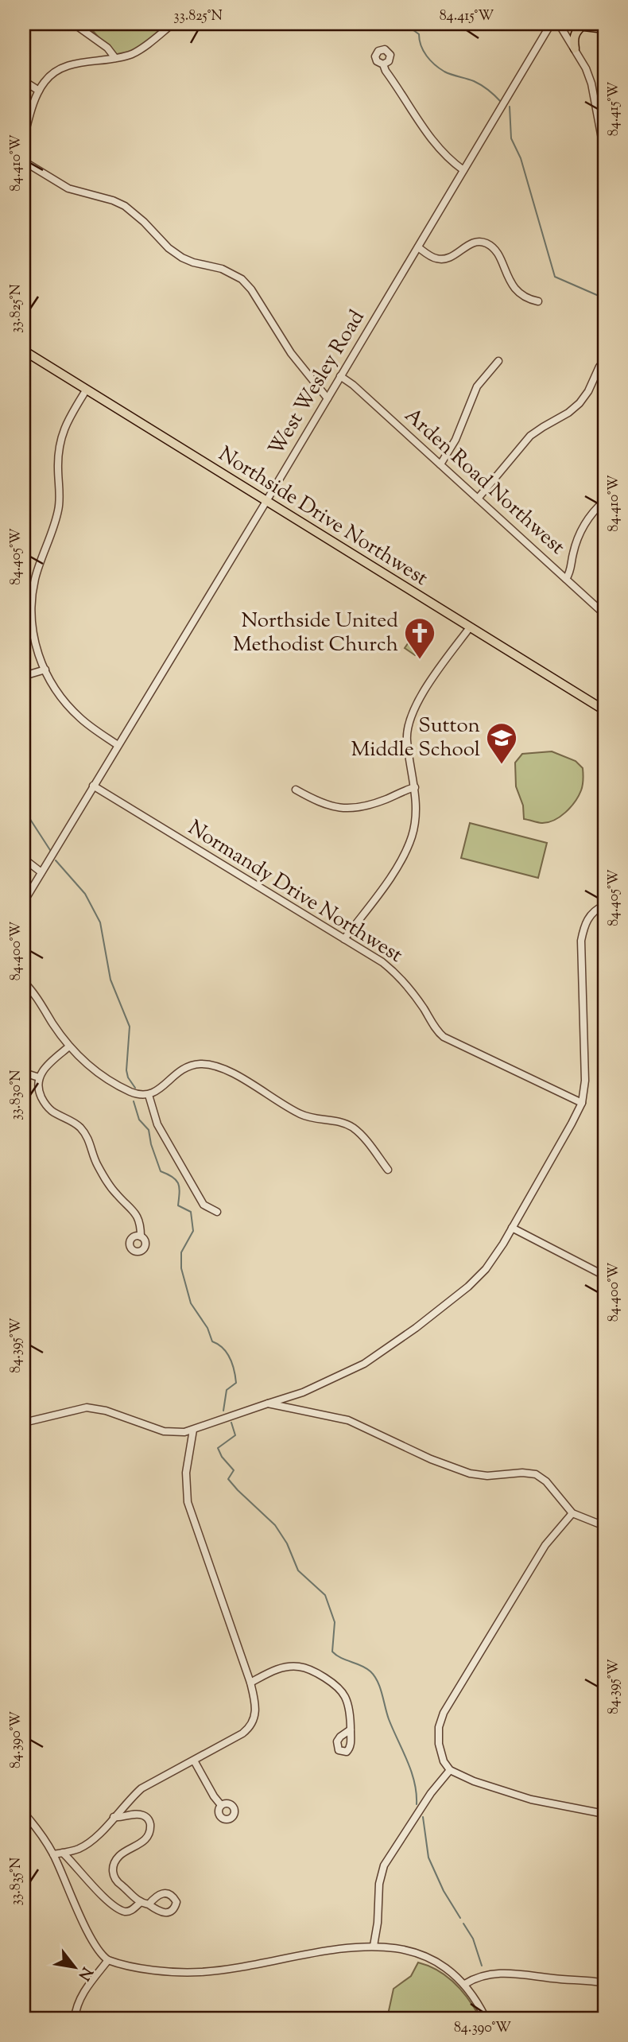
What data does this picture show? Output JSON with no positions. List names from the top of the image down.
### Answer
{
  "streets": {
    "main road": ["Northside Drive Northwest"],
    "street": ["West Wesley Road", "Arden Road Northwest", "Normandy Drive Northwest"]
  },
  "crossings": [
    ["West Wesley Road", "Arden Road Northwest"],
    ["West Wesley Road", "Northside Drive Northwest"],
    ["West Wesley Road", "Normandy Drive Northwest"]
  ],
  "places": {
    "church": ["Northside United Methodist Church"],
    "school or university": ["Sutton Middle School"]
  },
  "north": "bottom right",
  "coordinates": [
    "33.825°N",
    "84.415°W",
    "84.410°W",
    "84.405°W",
    "84.400°W",
    "33.830°N",
    "84.395°W",
    "84.390°W",
    "33.835°N"
  ]
}
